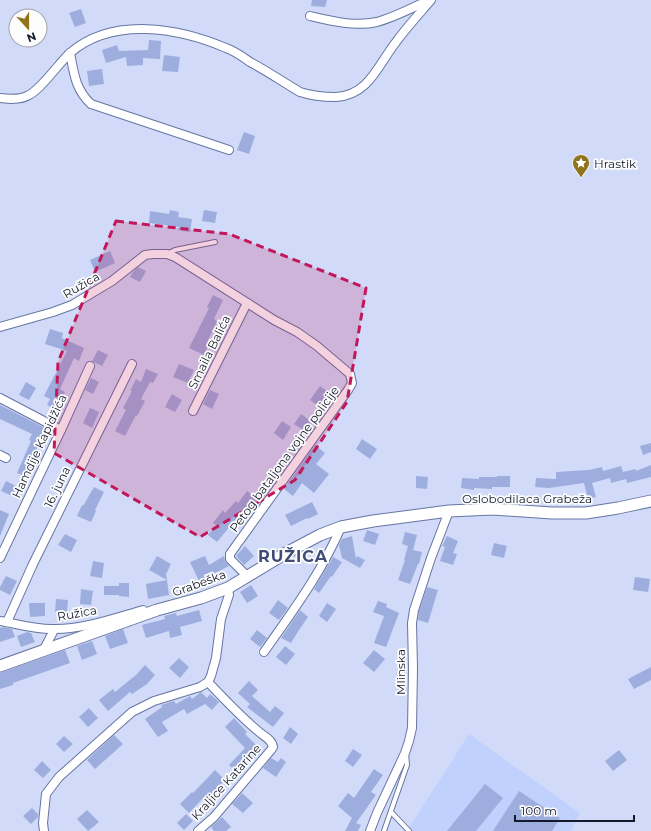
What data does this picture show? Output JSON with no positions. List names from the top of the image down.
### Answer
{
  "streets": {
    "street": [
      "Ružica",
      "Smaila Balića",
      "Hamdije Kapidžića",
      "Petog bataljona vojne policije",
      "16. juna",
      "Oslobodilaca Grabeža",
      "Grabeška",
      "Mlinska",
      "Kraljice Katarine"
    ]
  },
  "crossings": [
    ["Ružica", "Petog bataljona vojne policije"],
    ["Ružica", "16. juna"],
    ["Ružica", "Grabeška"],
    ["Smaila Balića", "Petog bataljona vojne policije"],
    ["Petog bataljona vojne policije", "Grabeška"],
    ["Oslobodilaca Grabeža", "Grabeška"],
    ["Oslobodilaca Grabeža", "Mlinska"],
    ["Grabeška", "Mlinska"]
  ],
  "districts": ["RUŽICA"],
  "places": {
    "place": ["Hrastik"]
  },
  "scale_bar": "100 m",
  "north": "bottom"
}
